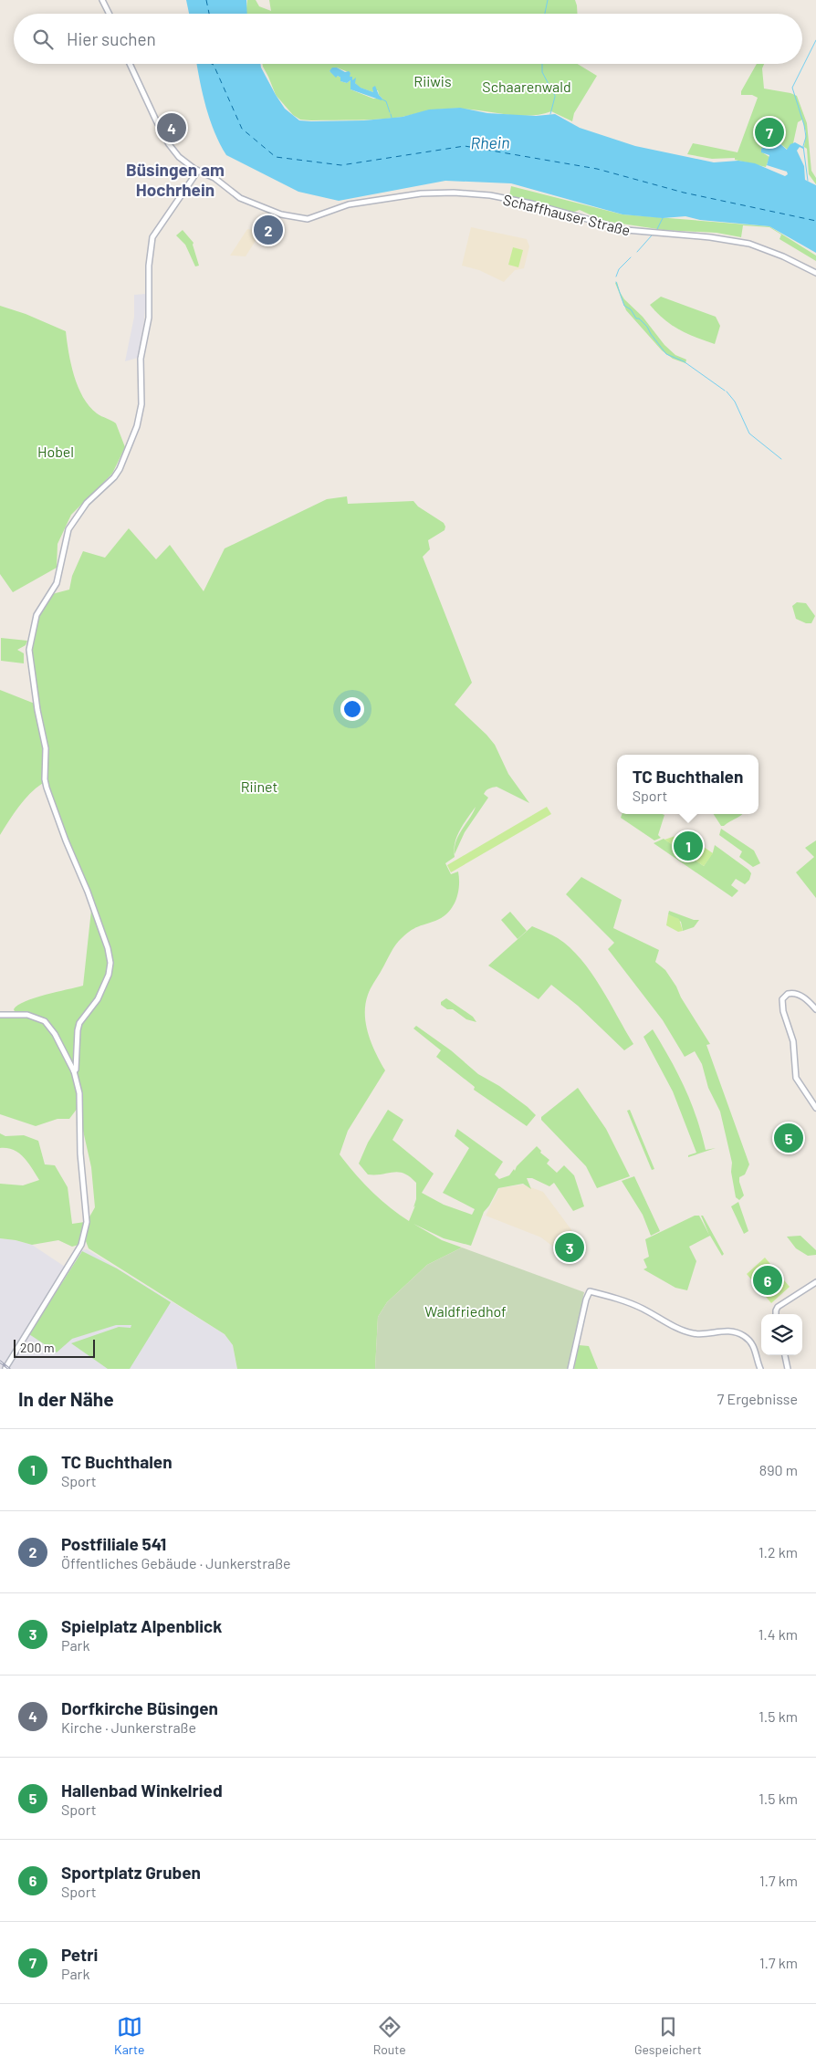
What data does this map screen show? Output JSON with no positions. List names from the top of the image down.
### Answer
{
  "streets": {
    "street": ["Schaffhauser Straße"]
  },
  "districts": ["Büsingen am Hochrhein"],
  "water": ["Rhein"],
  "parks": [
    "Riiwis",
    "Schaarenwald",
    "Hobel",
    "Riinet",
    "Waldfriedhof"
  ],
  "scale_bar": "200 m",
  "page": {
    "search": "Hier suchen",
    "pins": [
      "4",
      "7",
      "2",
      "1",
      "5",
      "3",
      "6"
    ],
    "popup": ["TC Buchthalen", "Sport"],
    "scale": "200 m",
    "heading": ["In der Nähe", "7 Ergebnisse"],
    "list": [
      {
        "mark": "1",
        "name": "TC Buchthalen",
        "note": "Sport",
        "value": "890 m"
      },
      {
        "mark": "2",
        "name": "Postfiliale 541",
        "note": "Öffentliches Gebäude · Junkerstraße",
        "value": "1.2 km"
      },
      {
        "mark": "3",
        "name": "Spielplatz Alpenblick",
        "note": "Park",
        "value": "1.4 km"
      },
      {
        "mark": "4",
        "name": "Dorfkirche Büsingen",
        "note": "Kirche · Junkerstraße",
        "value": "1.5 km"
      },
      {
        "mark": "5",
        "name": "Hallenbad Winkelried",
        "note": "Sport",
        "value": "1.5 km"
      },
      {
        "mark": "6",
        "name": "Sportplatz Gruben",
        "note": "Sport",
        "value": "1.7 km"
      },
      {
        "mark": "7",
        "name": "Petri",
        "note": "Park",
        "value": "1.7 km"
      }
    ],
    "nav": ["Karte", "Route", "Gespeichert"]
  }
}
